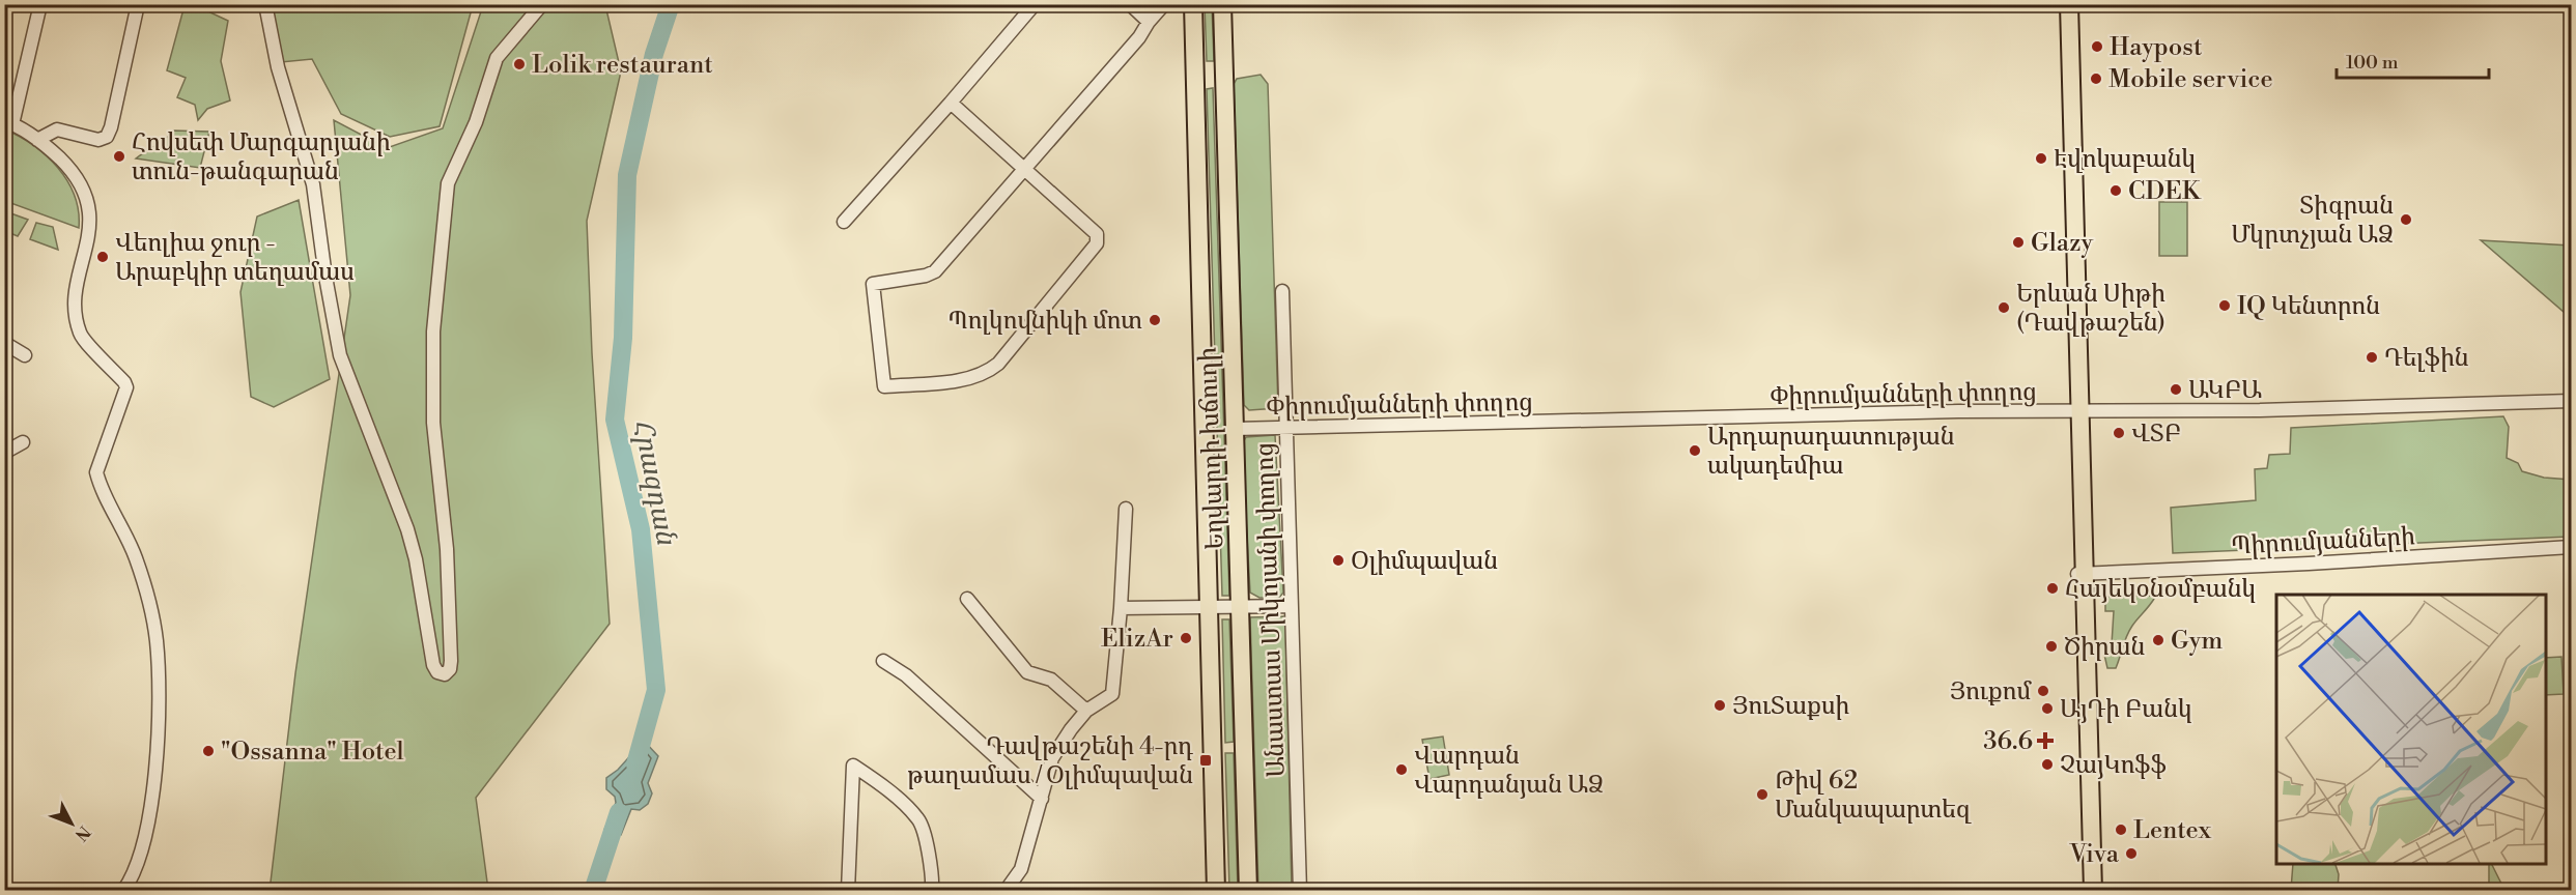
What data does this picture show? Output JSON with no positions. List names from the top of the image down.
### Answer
{
  "streets": {
    "main road": ["Եղվարդի խճուղի"],
    "street": ["Փիրումյանների փողոց", "Պիրումյանների", "Անաստաս Միկոյանի փողոց"]
  },
  "crossings": [
    ["Փիրումյանների փողոց", "Եղվարդի խճուղի"],
    ["Փիրումյանների փողոց", "Անաստաս Միկոյանի փողոց"]
  ],
  "water": ["Հրազդան"],
  "places": {
    "other": [
      "Haypost",
      "Lolik restaurant",
      "Mobile service",
      "Հովսեփ Մարգարյանի տուն-թանգարան",
      "Էվոկաբանկ",
      "CDEK",
      "Տիգրան Մկրտչյան ԱՁ",
      "Glazy",
      "Վեոլիա ջուր - Արաբկիր տեղամաս",
      "IQ Կենտրոն",
      "Երևան Սիթի (Դավթաշեն)",
      "Պոլկովնիկի մոտ",
      "Դելֆին",
      "ԱԿԲԱ",
      "ՎՏԲ",
      "Արդարադատության ակադեմիա",
      "Օլիմպավան",
      "Հայեկօնօմբանկ",
      "ElizAr",
      "Gym",
      "Ծիրան",
      "Յուքոմ",
      "ՅուՏաքսի",
      "ԱյԴի Բանկ",
      "\"Ossanna\" Hotel",
      "ՉայԿոֆֆ",
      "Վարդան Վարդանյան ԱՁ",
      "Թիվ 62 Մանկապարտեզ",
      "Lentex",
      "Viva"
    ],
    "health": ["36.6"],
    "transit": ["Դավթաշենի 4-րդ թաղամաս / Օլիմպավան"]
  },
  "scale_bar": "100 m",
  "north": "bottom right"
}
